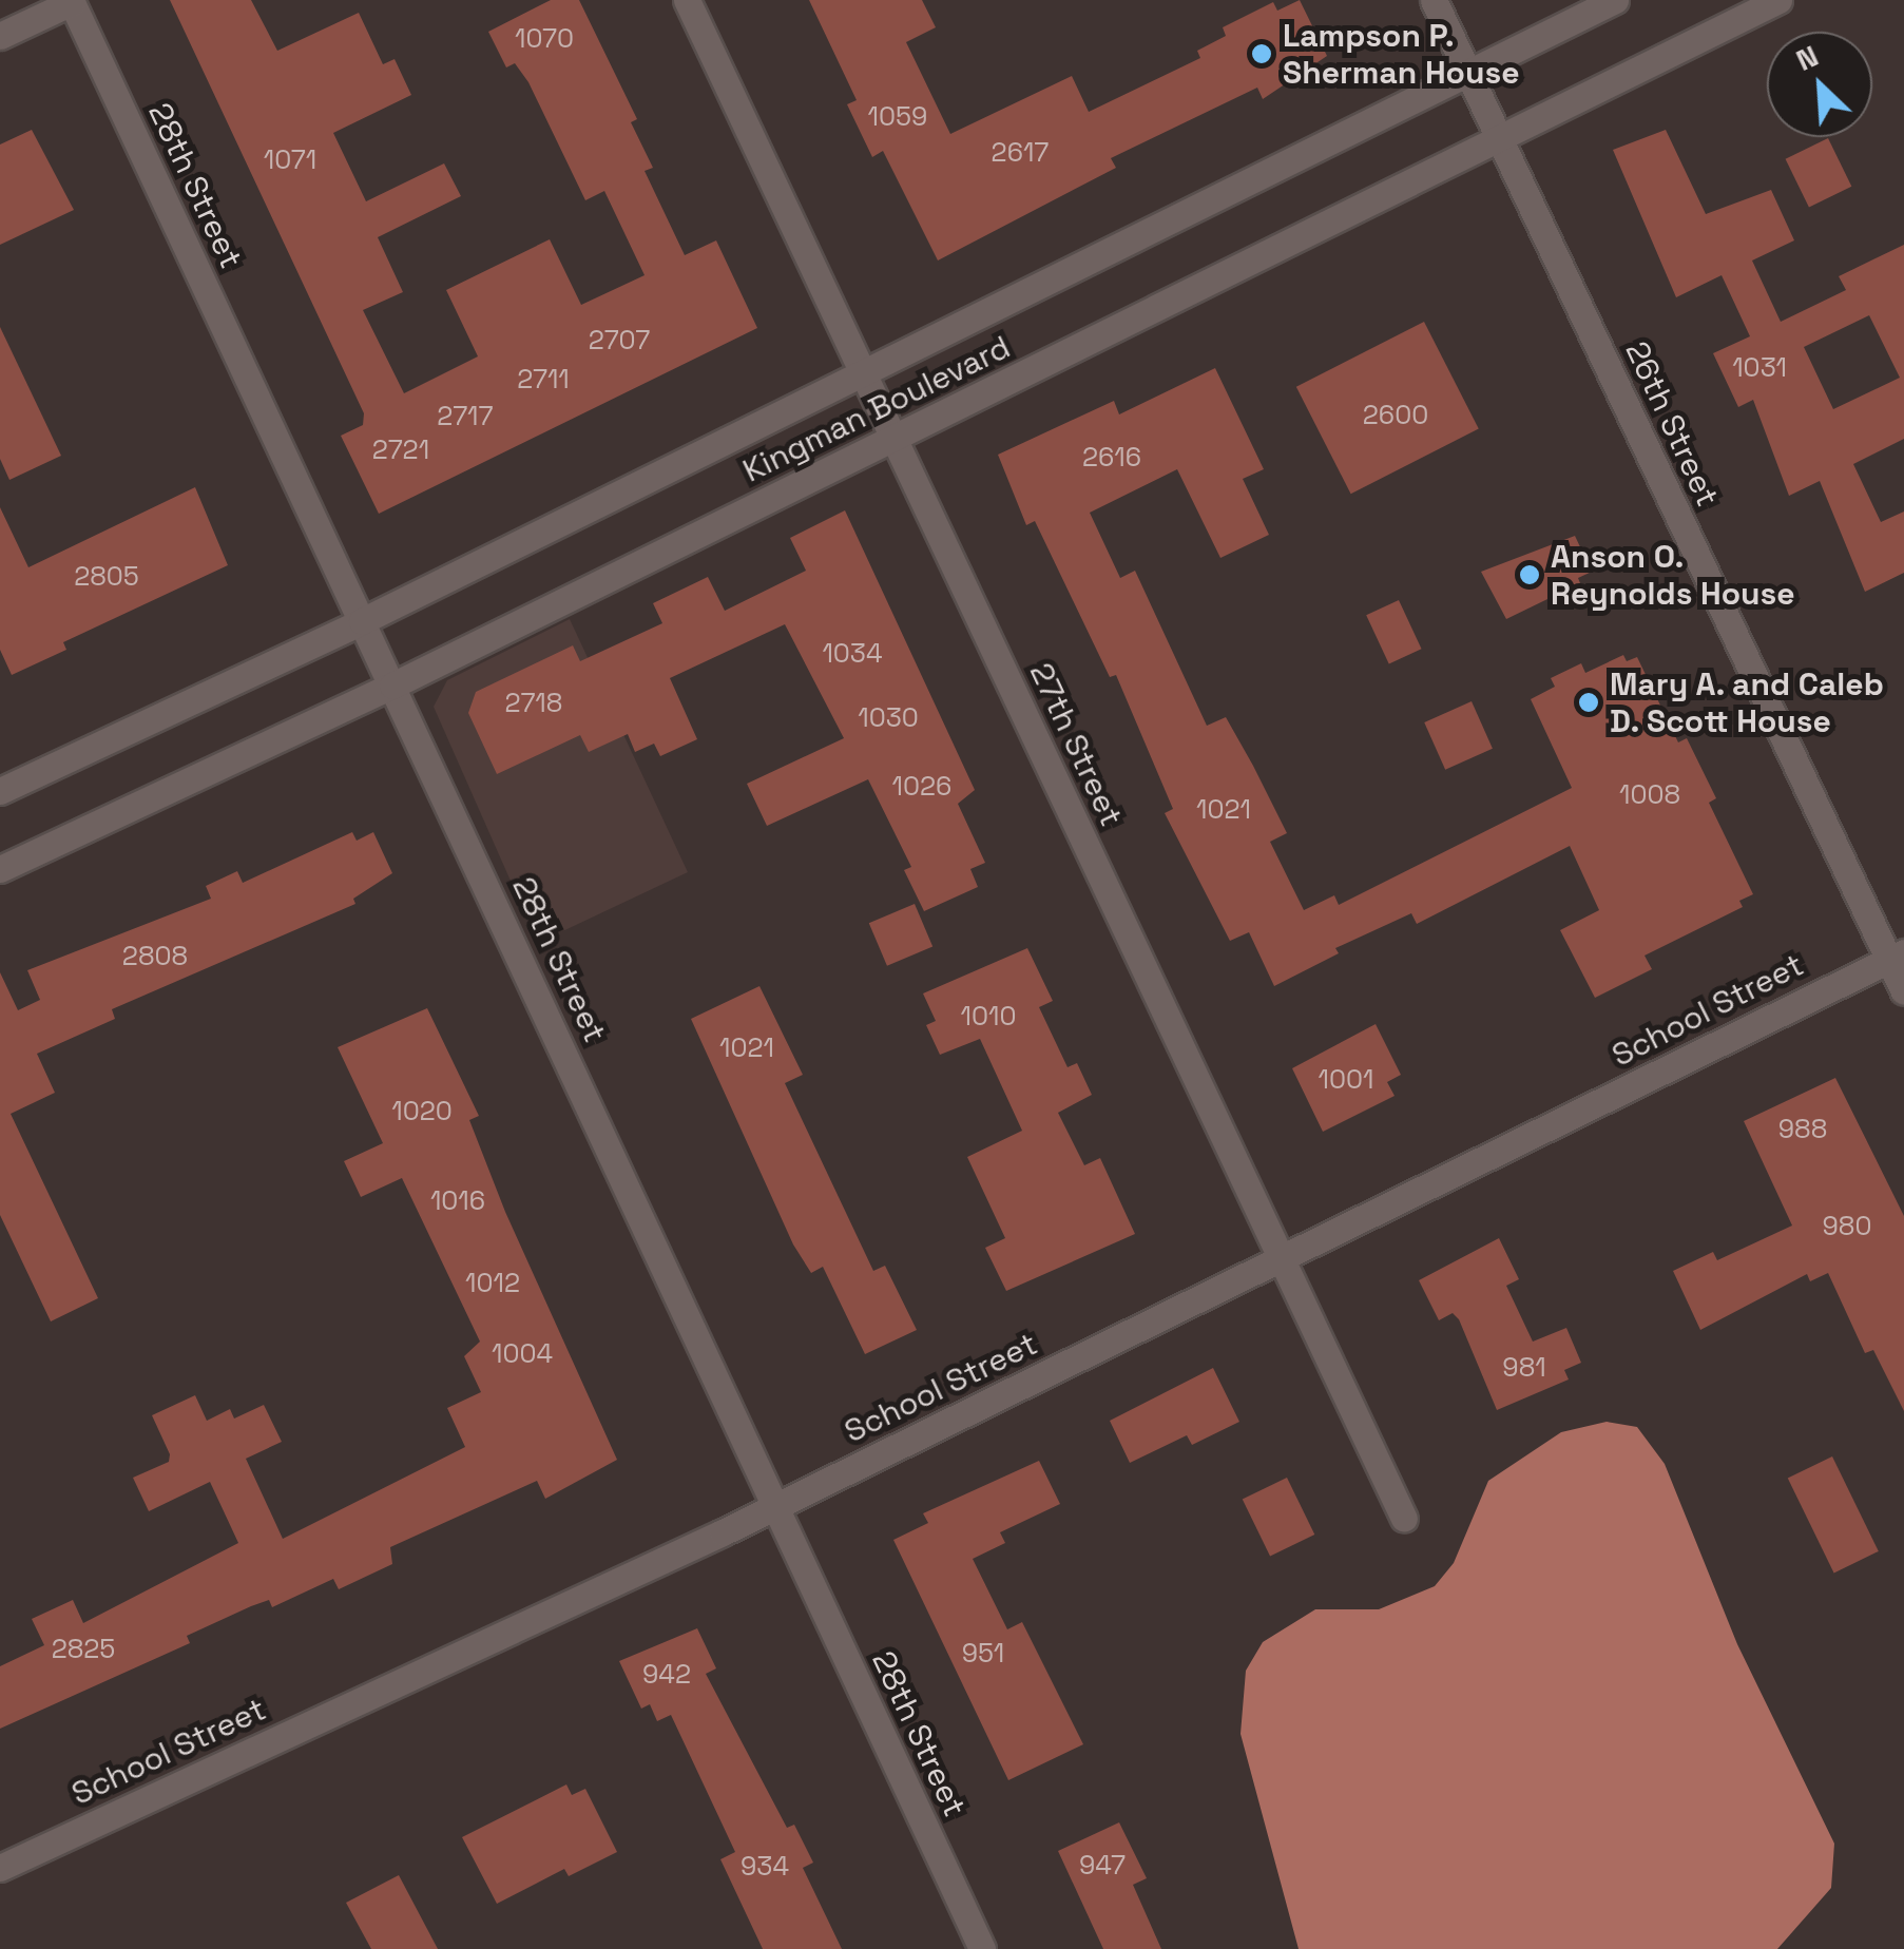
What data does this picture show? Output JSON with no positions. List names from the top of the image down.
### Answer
{
  "streets": {
    "street": [
      "28th Street",
      "Kingman Boulevard",
      "26th Street",
      "27th Street",
      "School Street"
    ]
  },
  "crossings": [
    ["28th Street", "Kingman Boulevard"],
    ["28th Street", "School Street"],
    ["Kingman Boulevard", "26th Street"],
    ["Kingman Boulevard", "27th Street"],
    ["26th Street", "School Street"],
    ["27th Street", "School Street"]
  ],
  "places": ["Lampson P. Sherman House", "Anson O. Reynolds House", "Mary A. and Caleb D. Scott House"],
  "house_numbers": [
    "1070",
    "1059",
    "2617",
    "1071",
    "2707",
    "1031",
    "2711",
    "2600",
    "2717",
    "2721",
    "2616",
    "2805",
    "1034",
    "2718",
    "1030",
    "1026",
    "1008",
    "1021",
    "2808",
    "1010",
    "1021",
    "1001",
    "1020",
    "988",
    "1016",
    "980",
    "1012",
    "1004",
    "981",
    "2825",
    "951",
    "942",
    "947",
    "934"
  ],
  "north": "top left"
}
